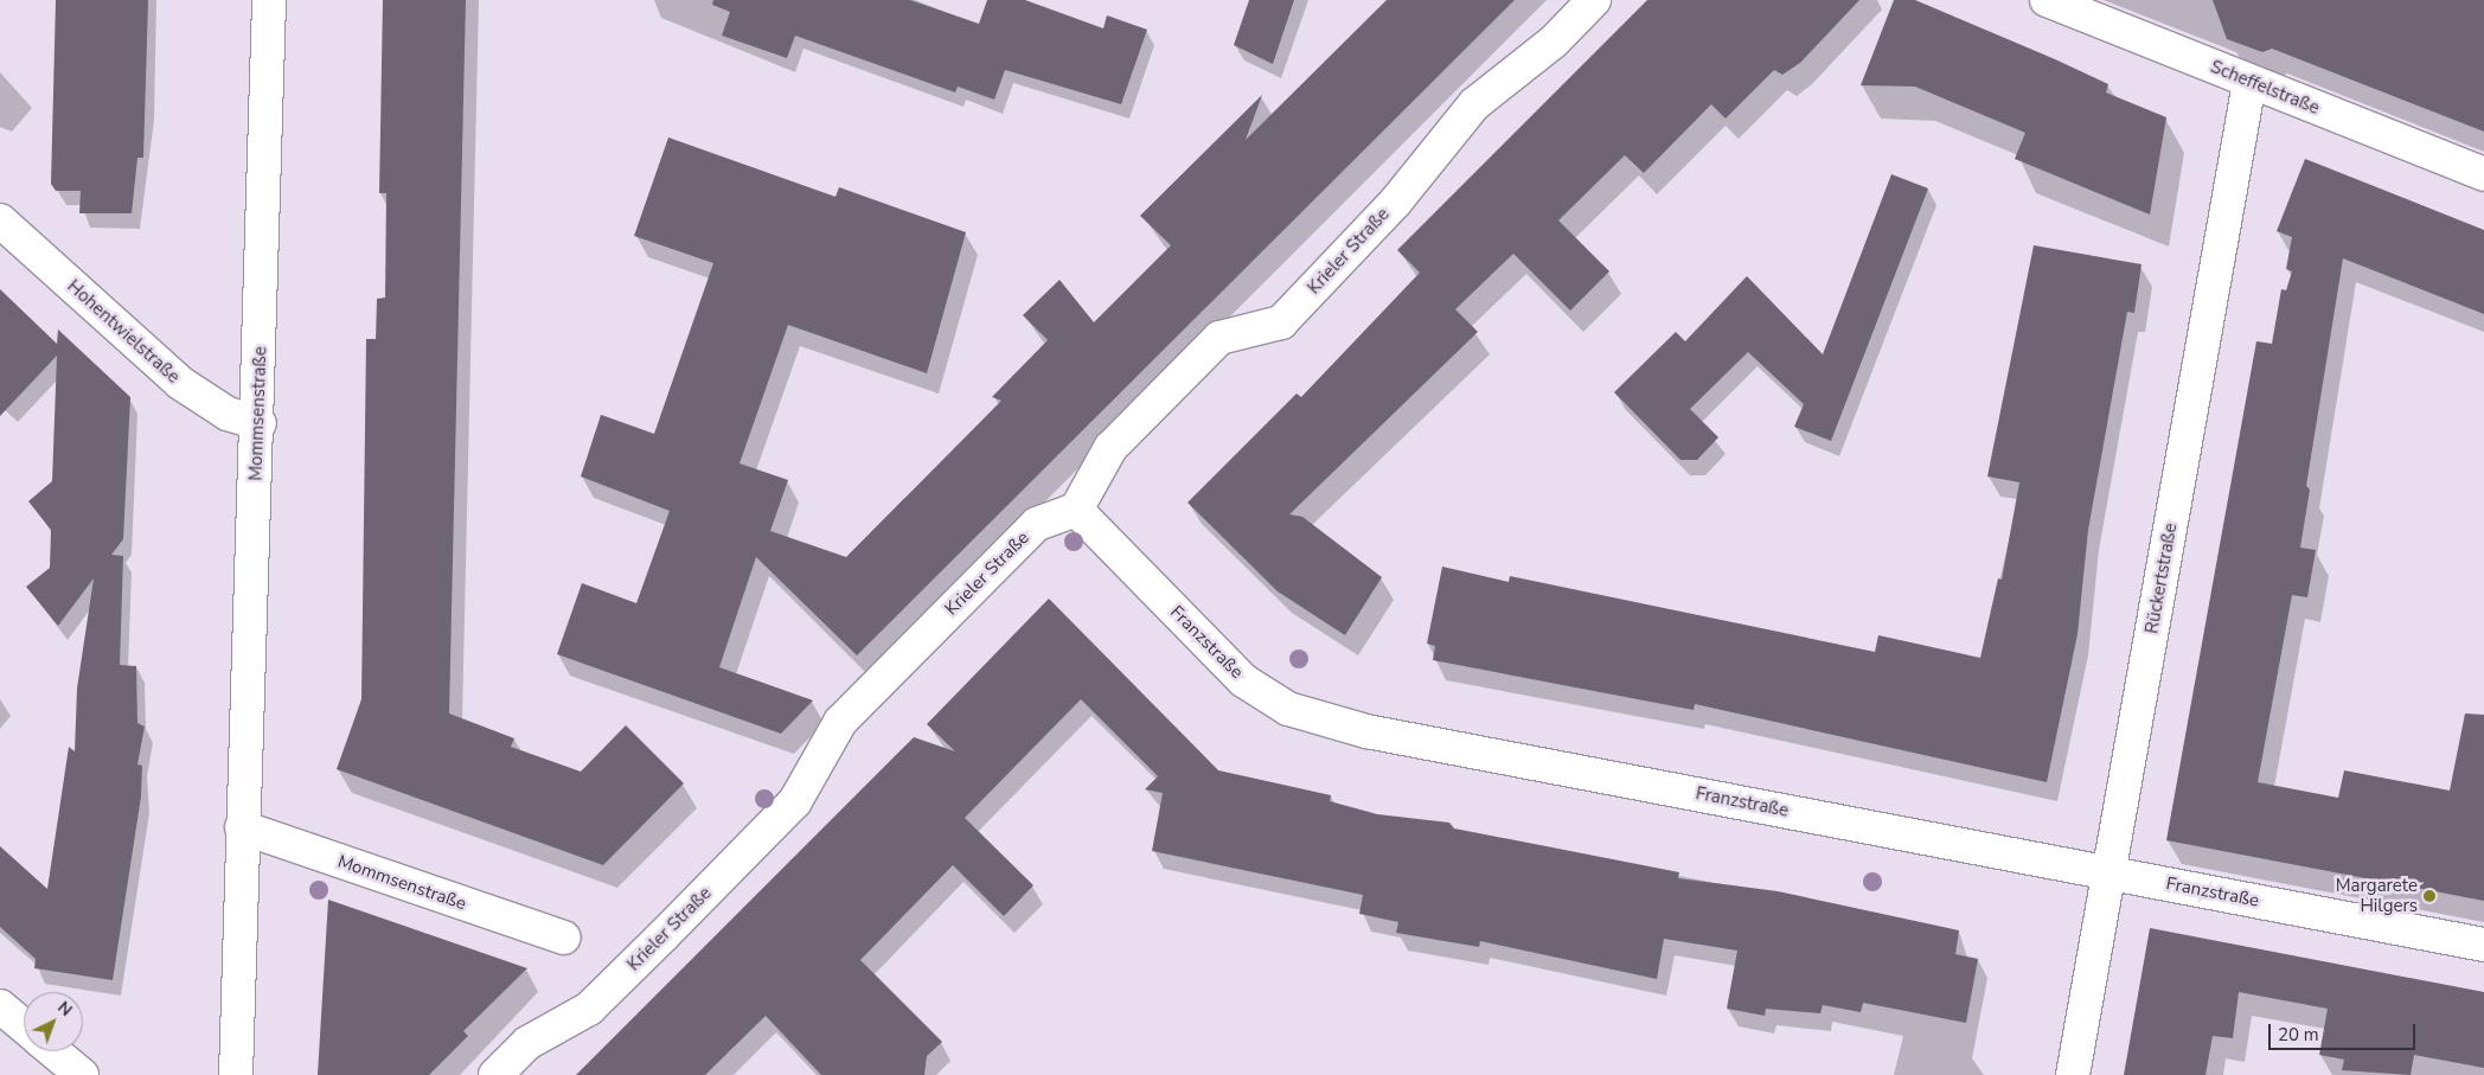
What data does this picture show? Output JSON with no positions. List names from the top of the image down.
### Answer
{
  "streets": {
    "street": [
      "Scheffelstraße",
      "Krieler Straße",
      "Hohentwielstraße",
      "Mommsenstraße",
      "Rückertstraße",
      "Franzstraße"
    ]
  },
  "crossings": [
    ["Scheffelstraße", "Rückertstraße"],
    ["Krieler Straße", "Franzstraße"],
    ["Hohentwielstraße", "Mommsenstraße"],
    ["Rückertstraße", "Franzstraße"]
  ],
  "places": ["Margarete Hilgers"],
  "scale_bar": "20 m",
  "north": "top right"
}
